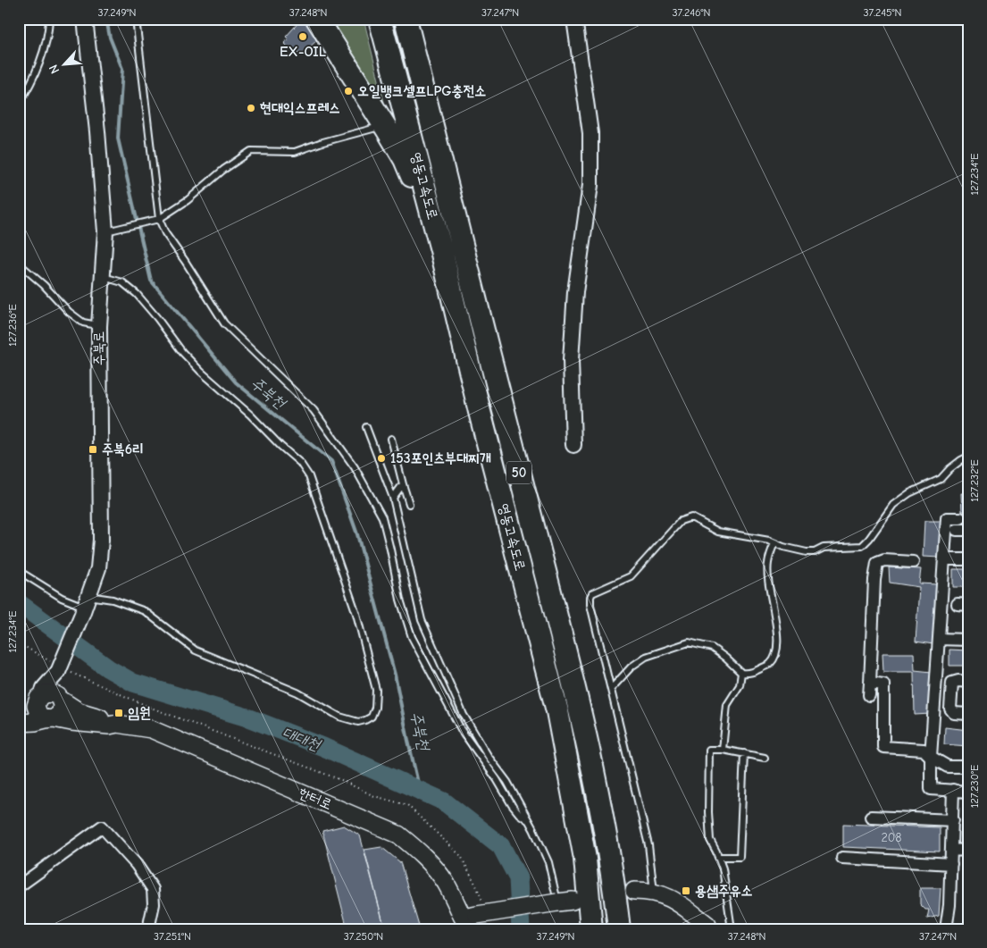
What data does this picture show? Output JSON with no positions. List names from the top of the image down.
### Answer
{
  "streets": {
    "highway": ["영동고속도로", "50"],
    "main road": ["한터로"],
    "street": ["주북로"]
  },
  "crossings": [
    ["주북로", "한터로"]
  ],
  "water": ["주북천", "대대천"],
  "places": {
    "other": [
      "EX-OIL",
      "오일뱅크셀프LPG충전소",
      "현대익스프레스",
      "153포인츠부대찌개"
    ],
    "transit": ["주북6리", "임원", "용샘주유소"]
  },
  "house_numbers": ["208"],
  "north": "bottom left",
  "coordinates": [
    "37.249°N",
    "37.248°N",
    "37.247°N",
    "37.246°N",
    "37.245°N",
    "127.234°E",
    "127.236°E",
    "127.232°E",
    "127.230°E",
    "37.251°N",
    "37.250°N"
  ]
}
